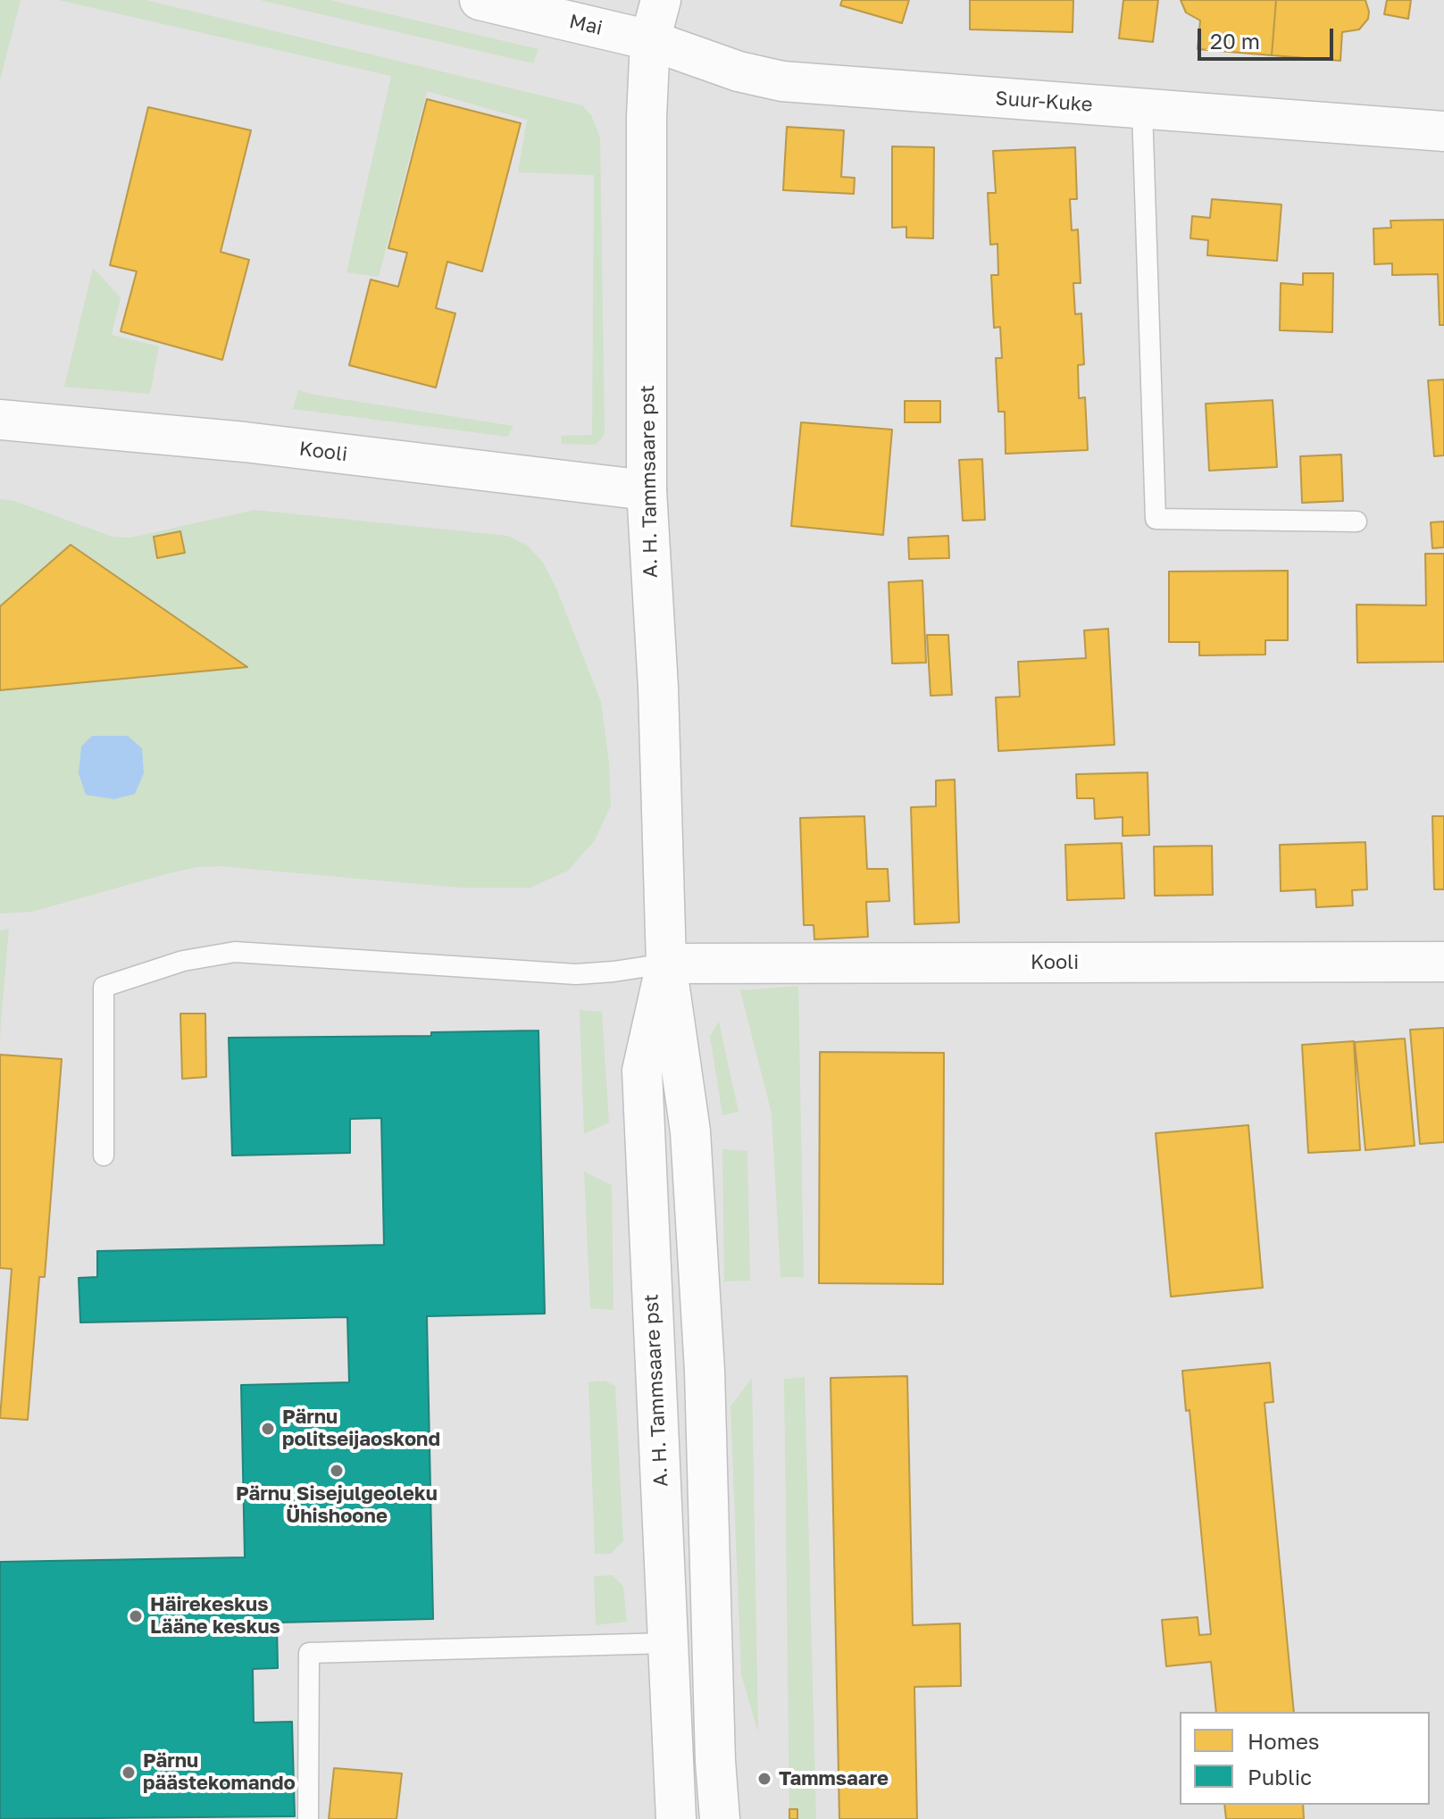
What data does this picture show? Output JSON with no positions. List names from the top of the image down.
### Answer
{
  "streets": {
    "street": [
      "Mai",
      "Suur-Kuke",
      "Kooli",
      "A. H. Tammsaare pst"
    ]
  },
  "crossings": [
    ["Mai", "Suur-Kuke"],
    ["Mai", "A. H. Tammsaare pst"],
    ["Suur-Kuke", "A. H. Tammsaare pst"],
    ["Kooli", "A. H. Tammsaare pst"]
  ],
  "places": [
    "Pärnu politseijaoskond",
    "Pärnu Sisejulgeoleku Ühishoone",
    "Häirekeskus Lääne keskus",
    "Pärnu päästekomando",
    "Tammsaare"
  ],
  "legend": ["Homes", "Public"],
  "scale_bar": "20 m"
}
